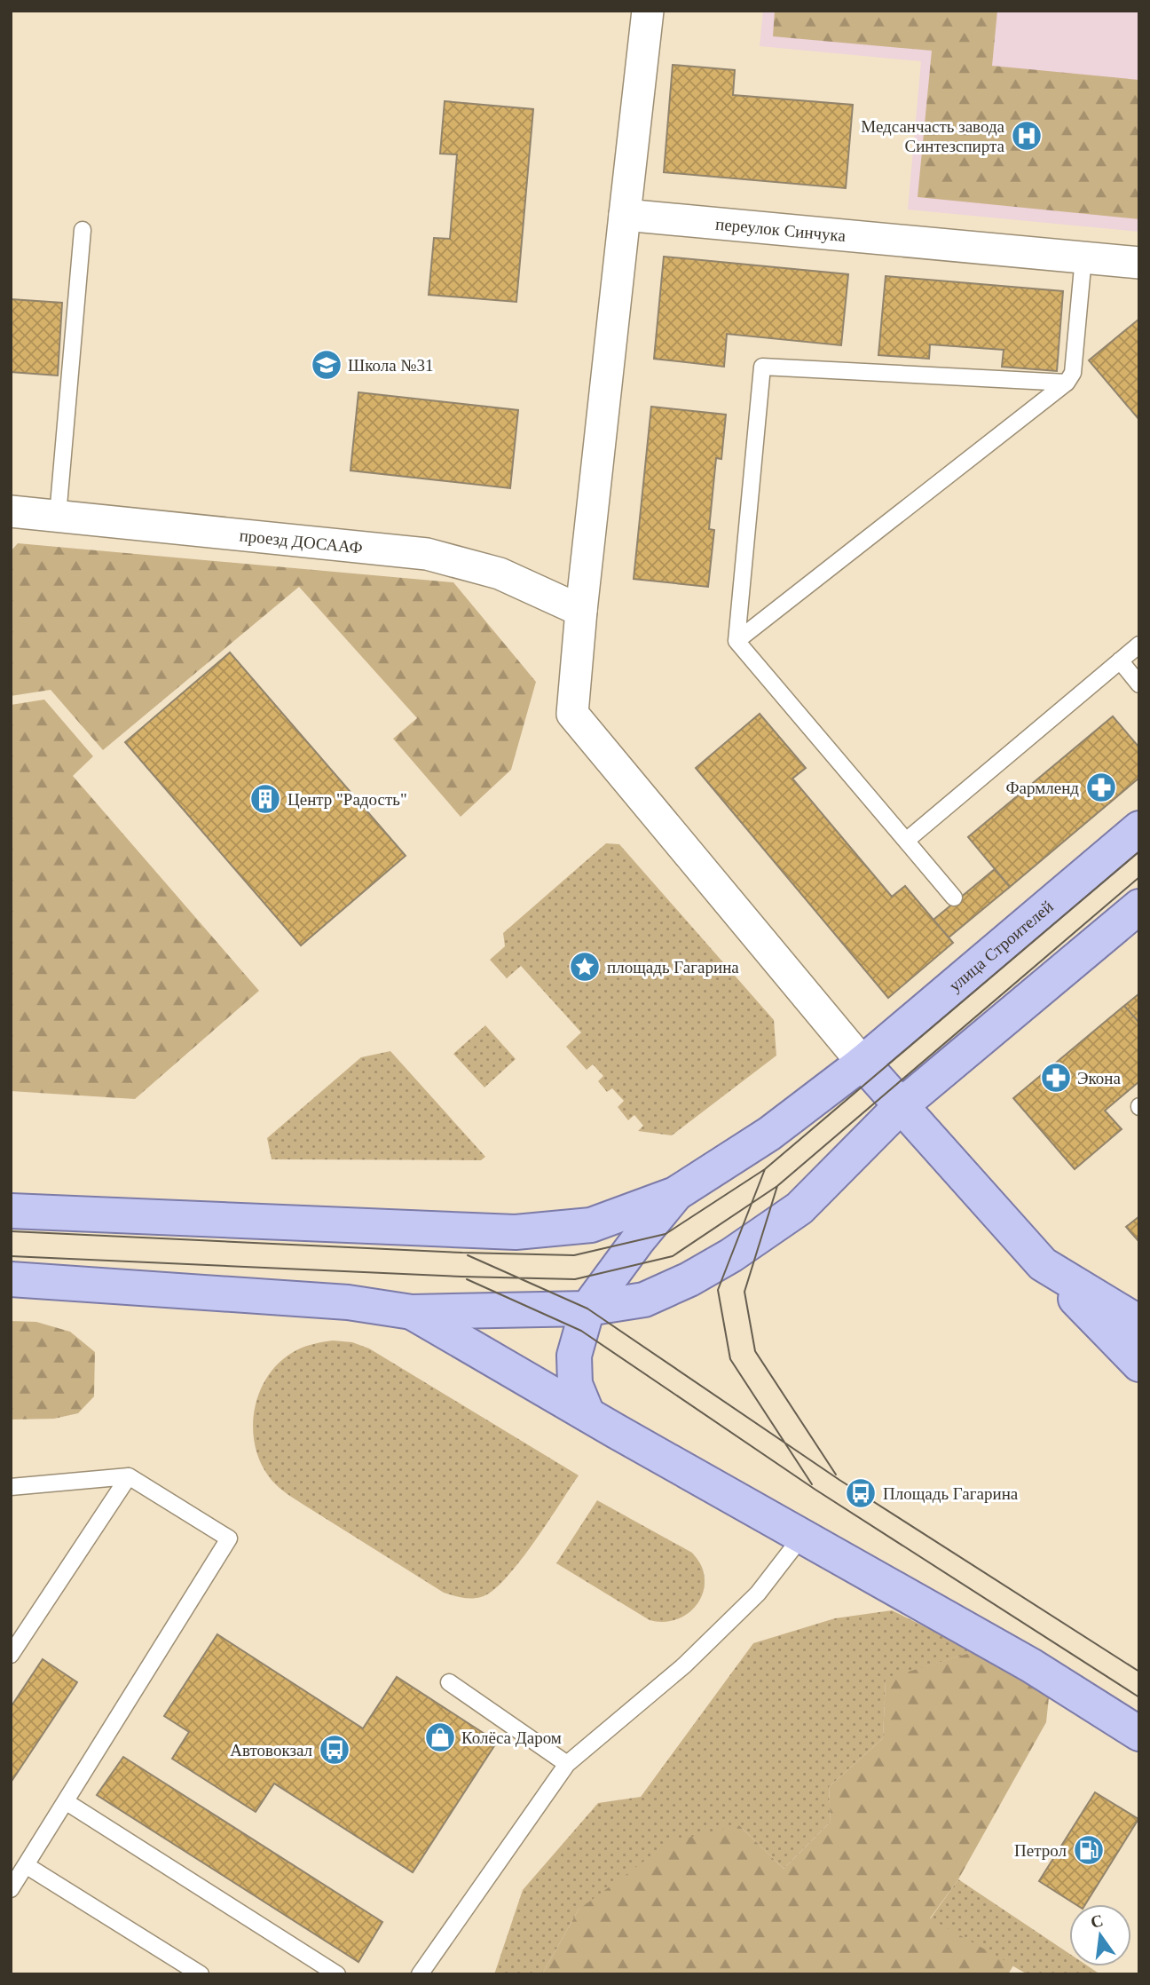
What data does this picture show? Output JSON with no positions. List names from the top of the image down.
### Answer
{
  "streets": {
    "main road": ["улица Строителей"],
    "street": ["переулок Синчука", "проезд ДОСААФ"]
  },
  "places": {
    "hospital": ["Медсанчасть завода Синтезспирта"],
    "school or university": ["Школа №31"],
    "pharmacy": ["Фармленд", "Экона"],
    "building": ["Центр \"Радость\""],
    "place": ["площадь Гагарина"],
    "bus stop": ["Площадь Гагарина", "Автовокзал"],
    "shop": ["Колёса Даром"],
    "fuel station": ["Петрол"]
  },
  "north": "top"
}
